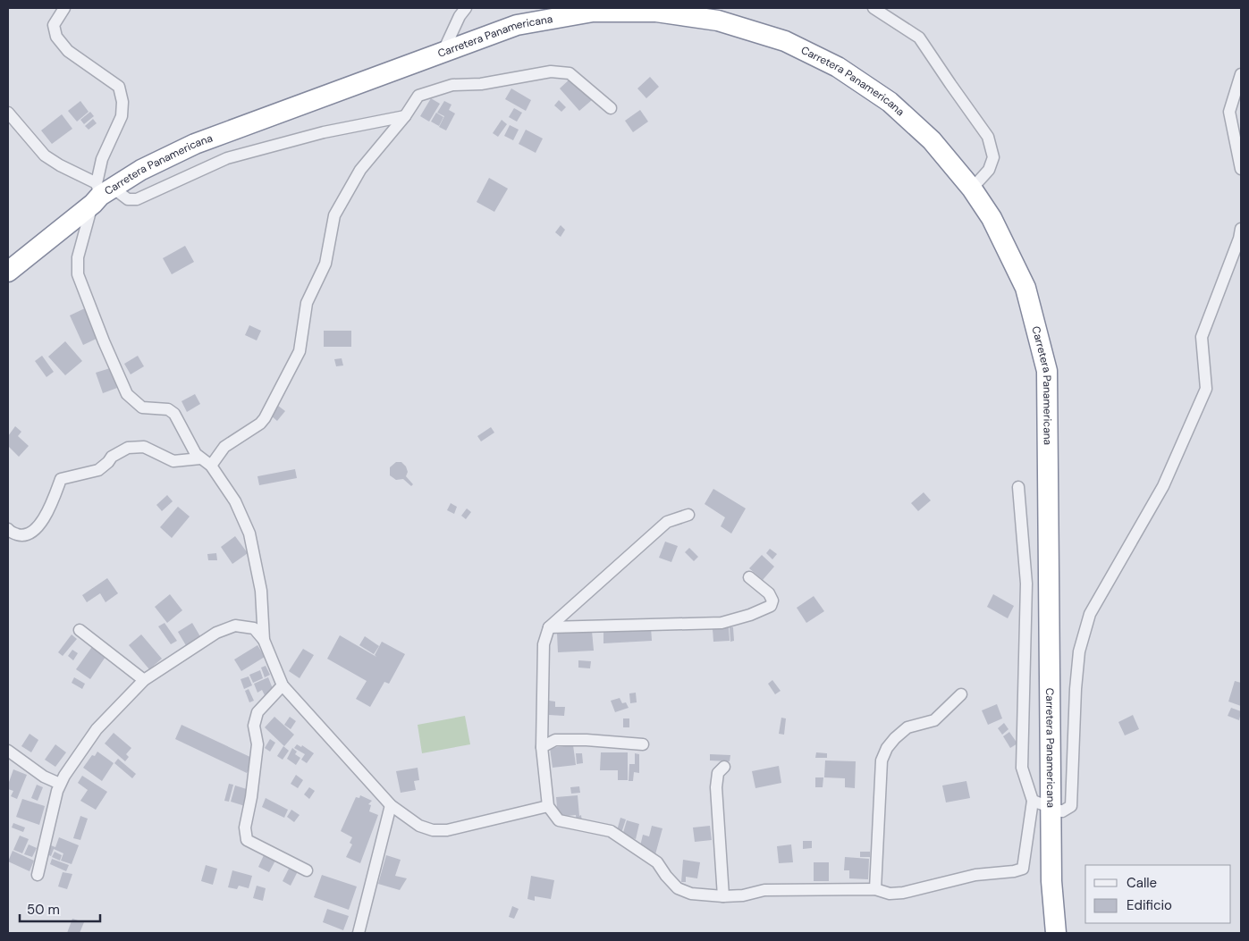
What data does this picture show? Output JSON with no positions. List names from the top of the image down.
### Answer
{
  "streets": {
    "highway": ["Carretera Panamericana"]
  },
  "legend": ["Calle", "Edificio"],
  "scale_bar": "50 m"
}
